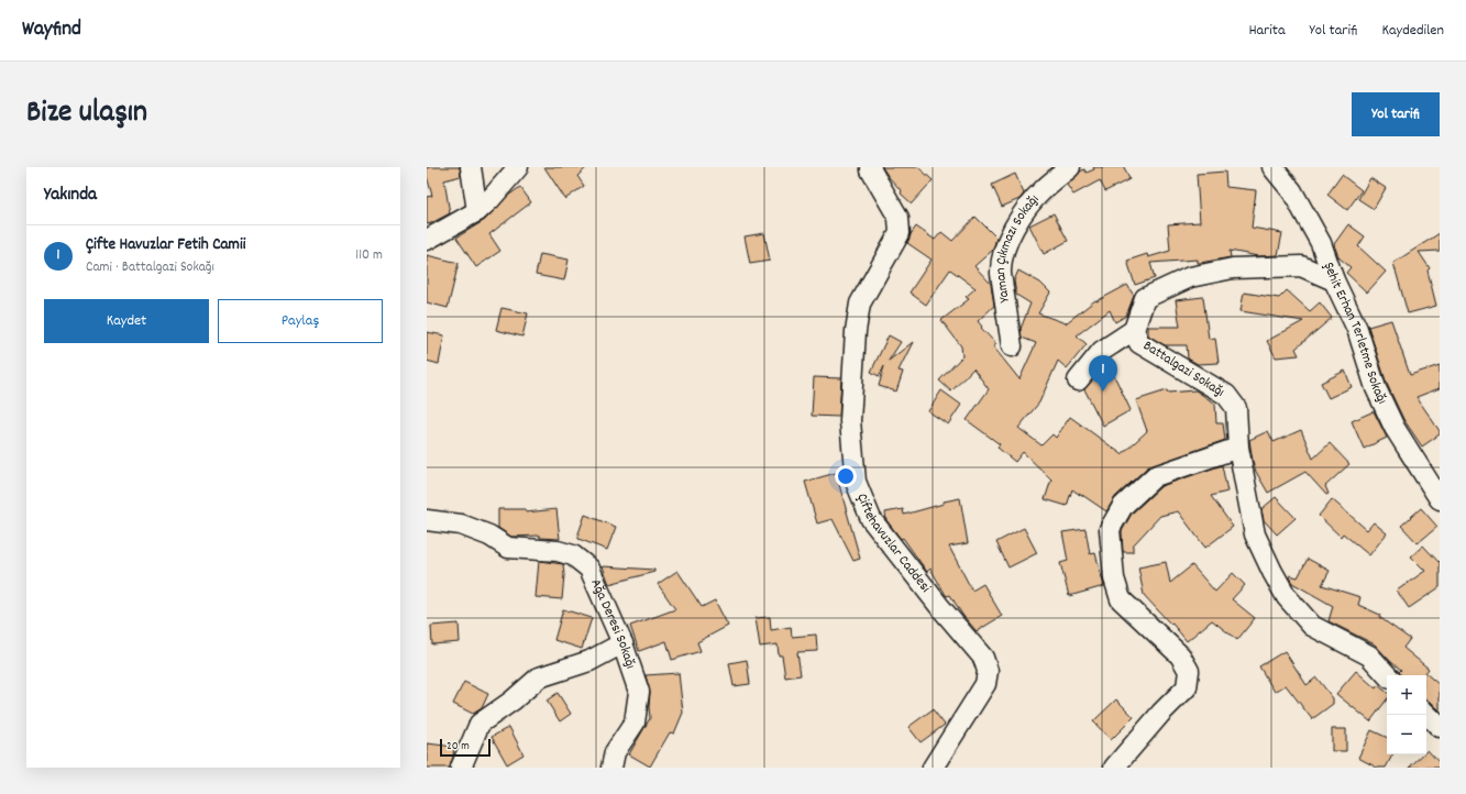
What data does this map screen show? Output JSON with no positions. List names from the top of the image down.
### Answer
{
  "streets": {
    "street": [
      "Yaman Çıkmazı Sokağı",
      "Şehit Erhan Terletme Sokağı",
      "Battalgazi Sokağı",
      "Çiftehavuzlar Caddesi",
      "Ağa Deresi Sokağı"
    ]
  },
  "crossings": [
    ["Şehit Erhan Terletme Sokağı", "Battalgazi Sokağı"]
  ],
  "scale_bar": "20 m",
  "page": {
    "header": "Wayfind",
    "nav": ["Harita", "Yol tarifi", "Kaydedilen"],
    "title": "Bize ulaşın",
    "buttons": [
      "Yol tarifi",
      ["Kaydet", "Paylaş"]
    ],
    "heading": "Yakında",
    "list": [
      {
        "mark": "1",
        "name": "Çifte Havuzlar Fetih Camii",
        "note": "Cami · Battalgazi Sokağı",
        "value": "110 m"
      }
    ],
    "pins": "1",
    "map_buttons": ["+", "−"],
    "scale": "20 m"
  }
}
